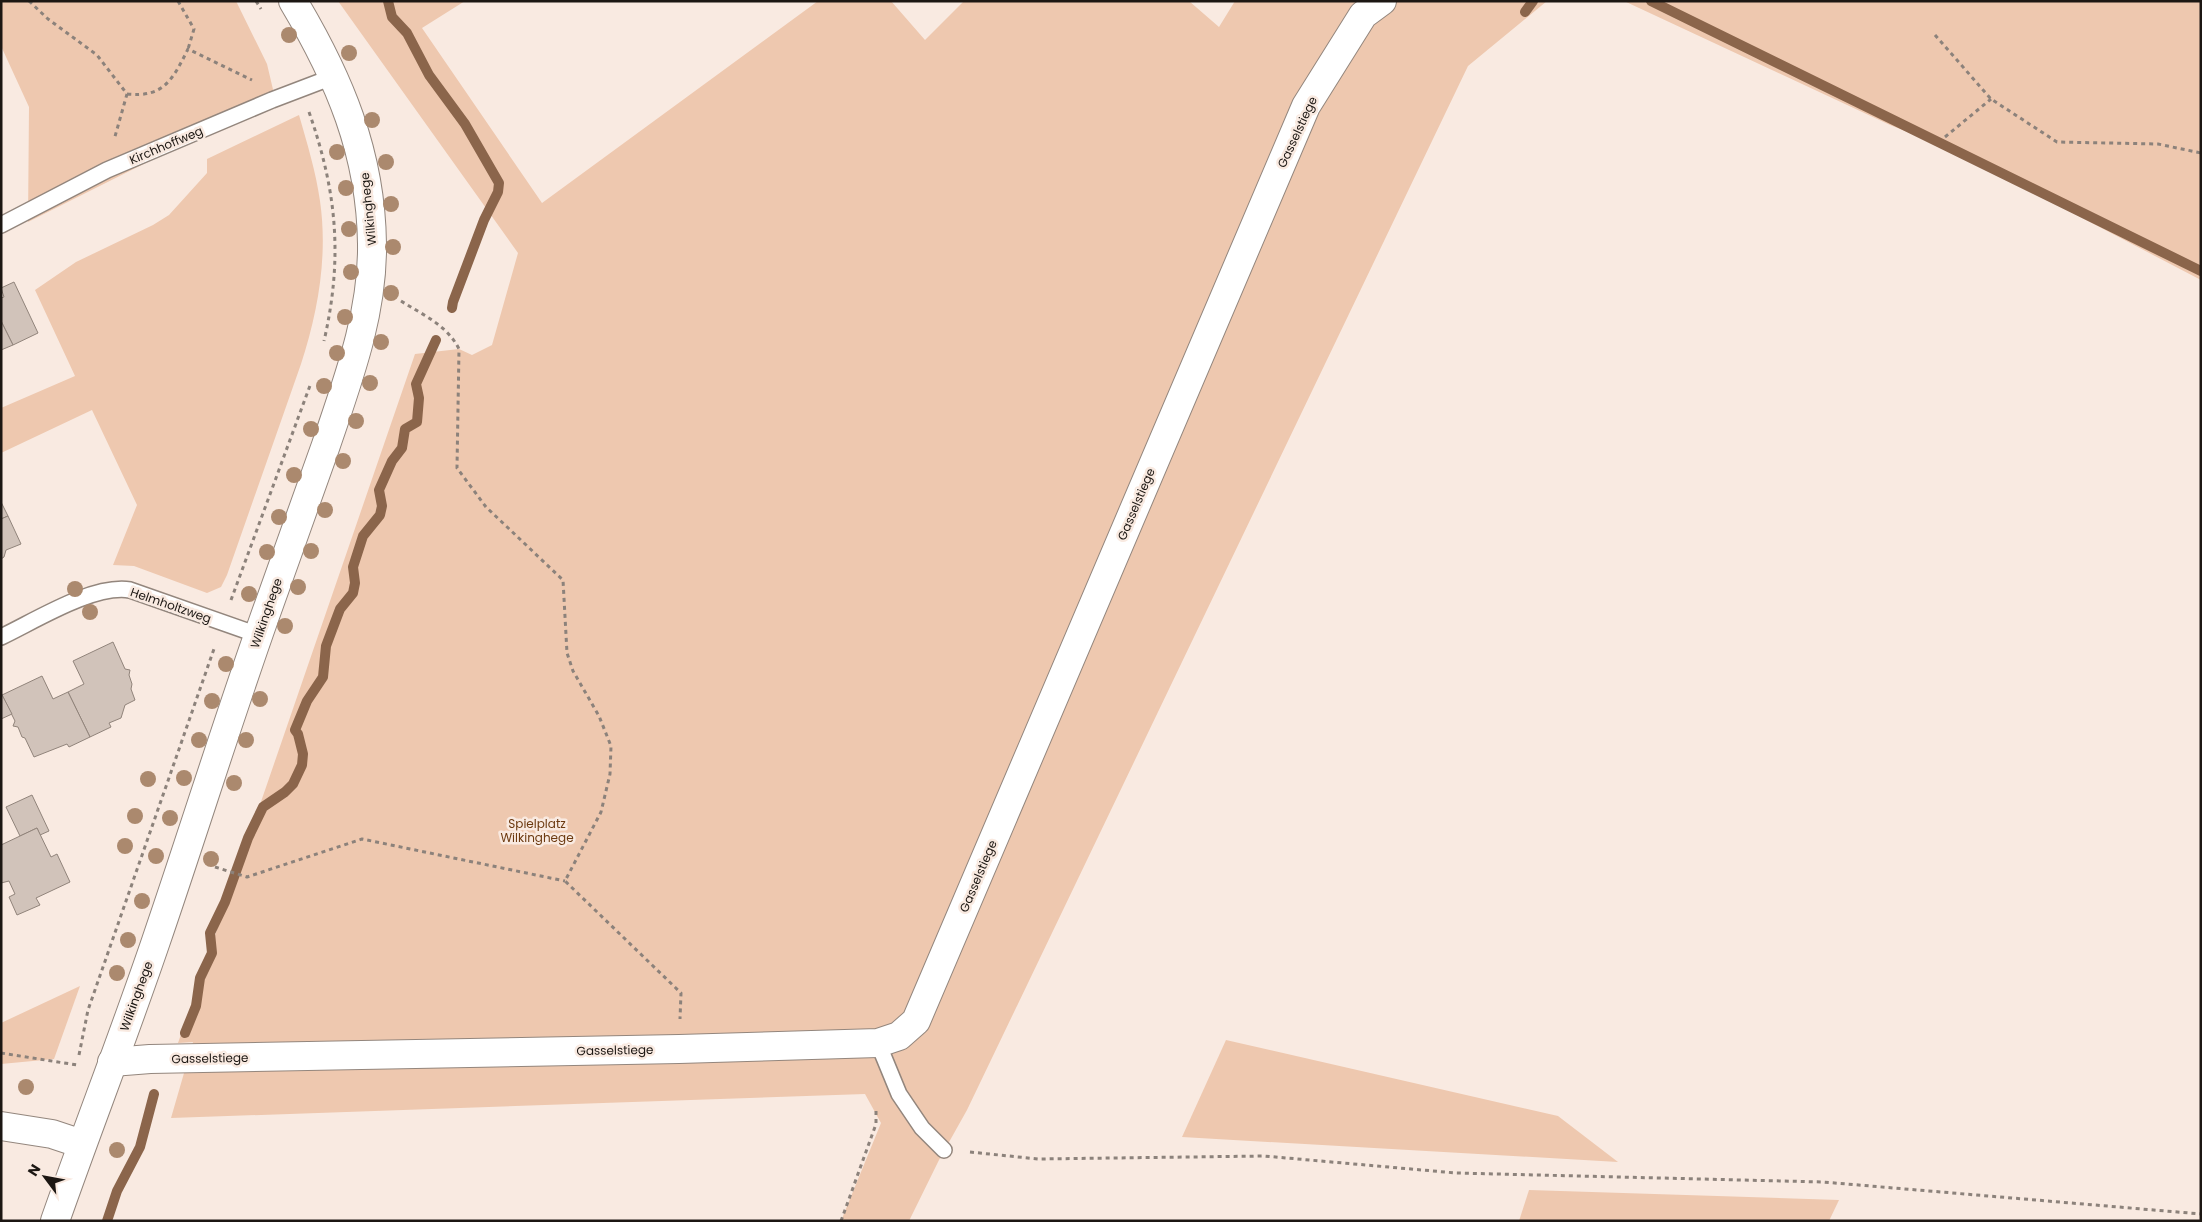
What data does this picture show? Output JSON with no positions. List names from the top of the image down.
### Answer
{
  "streets": {
    "street": ["Gasselstiege", "Wilkinghege"],
    "lane": ["Kirchhoffweg", "Helmholtzweg"]
  },
  "crossings": [
    ["Gasselstiege", "Wilkinghege"],
    ["Kirchhoffweg", "Wilkinghege"],
    ["Wilkinghege", "Helmholtzweg"]
  ],
  "parks": ["Spielplatz Wilkinghege"],
  "north": "top left"
}
